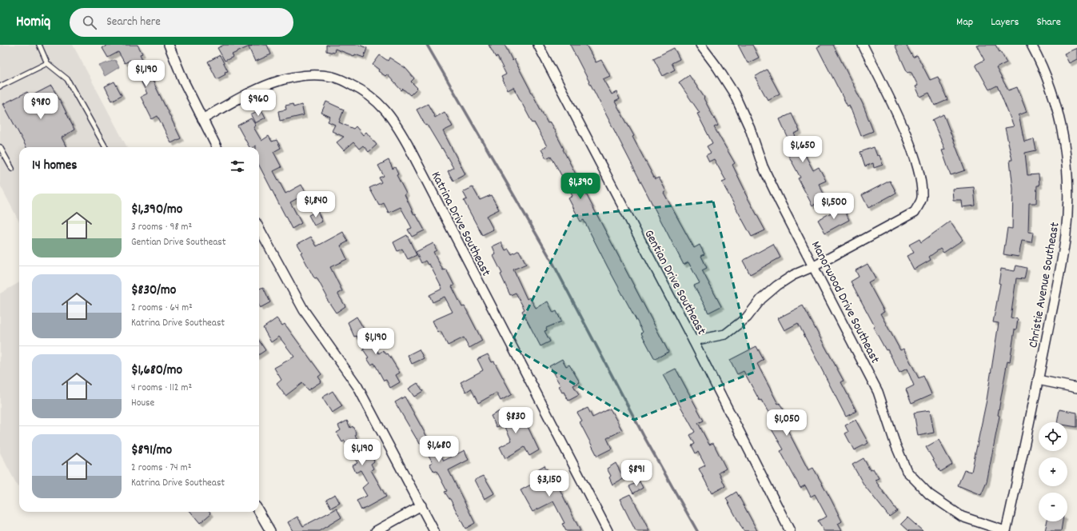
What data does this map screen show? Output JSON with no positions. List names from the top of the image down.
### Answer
{
  "streets": {
    "street": [
      "Katrina Drive Southeast",
      "Gentian Drive Southeast",
      "Christie Avenue Southeast",
      "Manorwood Drive Southeast"
    ]
  },
  "crossings": [
    ["Christie Avenue Southeast", "Manorwood Drive Southeast"]
  ],
  "page": {
    "header": "Homiq",
    "search": "Search here",
    "nav": ["Map", "Layers", "Share"],
    "price": [
      "$1,190",
      "$960",
      "$980",
      "$1,650",
      "$1,390",
      "$1,840",
      "$1,500",
      "$1,190",
      "$830",
      "$1,050",
      "$1,680",
      "$1,190",
      "$891",
      "$3,150"
    ],
    "heading": "14 homes",
    "list": [
      {
        "name": "$1,390/mo",
        "note": "3 rooms · 98 m² · Gentian Drive Southeast"
      },
      {
        "name": "$830/mo",
        "note": "2 rooms · 64 m² · Katrina Drive Southeast"
      },
      {
        "name": "$1,680/mo",
        "note": "4 rooms · 112 m² · House"
      },
      {
        "name": "$891/mo",
        "note": "2 rooms · 74 m² · Katrina Drive Southeast"
      }
    ],
    "map_buttons": ["+", "−"]
  }
}
